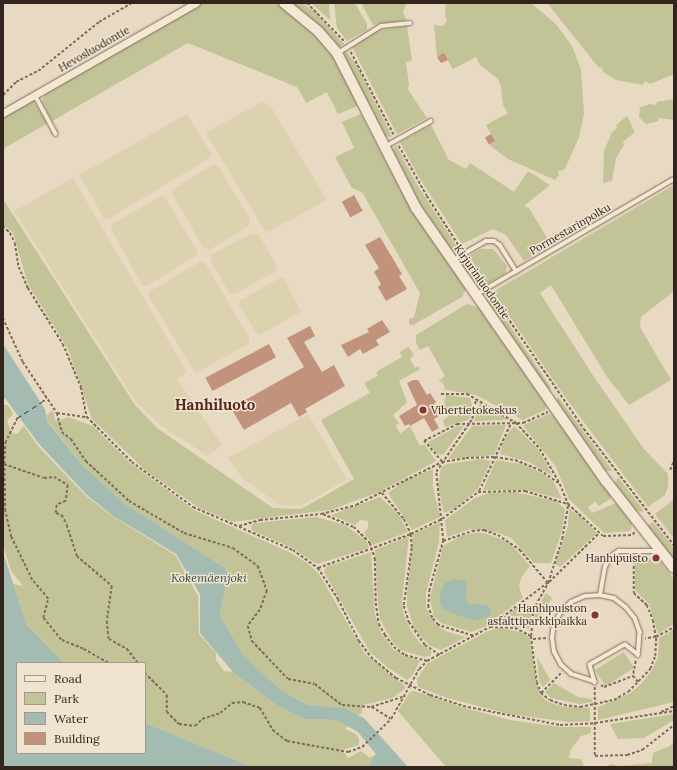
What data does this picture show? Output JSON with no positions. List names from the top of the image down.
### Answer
{
  "streets": {
    "street": ["Hevosluodontie", "Kirjurinluodontie"],
    "lane": ["Pormestarinpolku"]
  },
  "crossings": [
    ["Pormestarinpolku", "Kirjurinluodontie"]
  ],
  "districts": ["Hanhiluoto"],
  "water": ["Kokemäenjoki"],
  "places": ["Vihertietokeskus", "Hanhipuisto", "Hanhipuiston asfalttiparkkipaikka"],
  "legend": [
    "Road",
    "Park",
    "Water",
    "Building"
  ]
}
